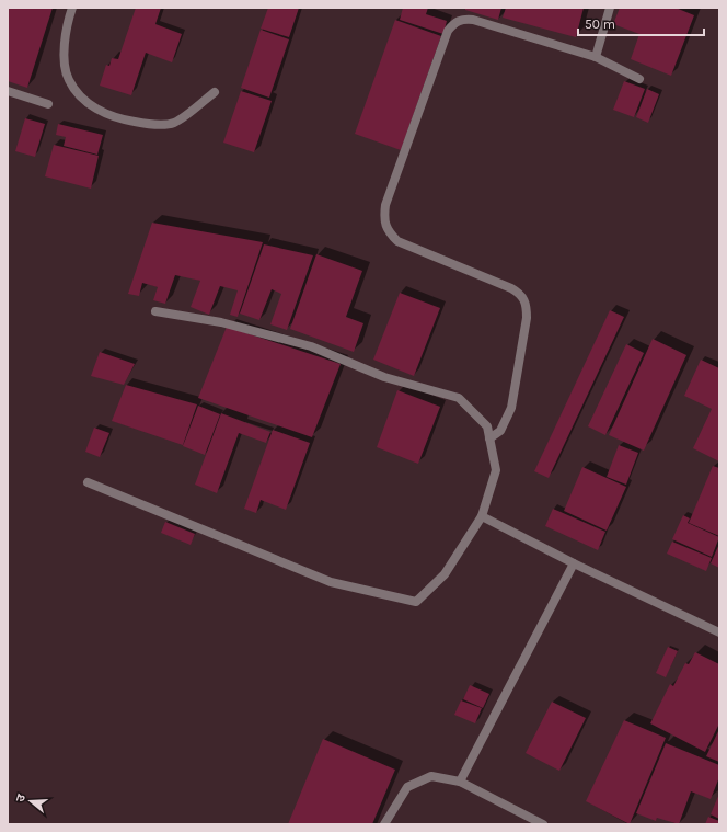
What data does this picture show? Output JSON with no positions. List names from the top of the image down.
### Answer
{
  "scale_bar": "50 m",
  "north": "left"
}
